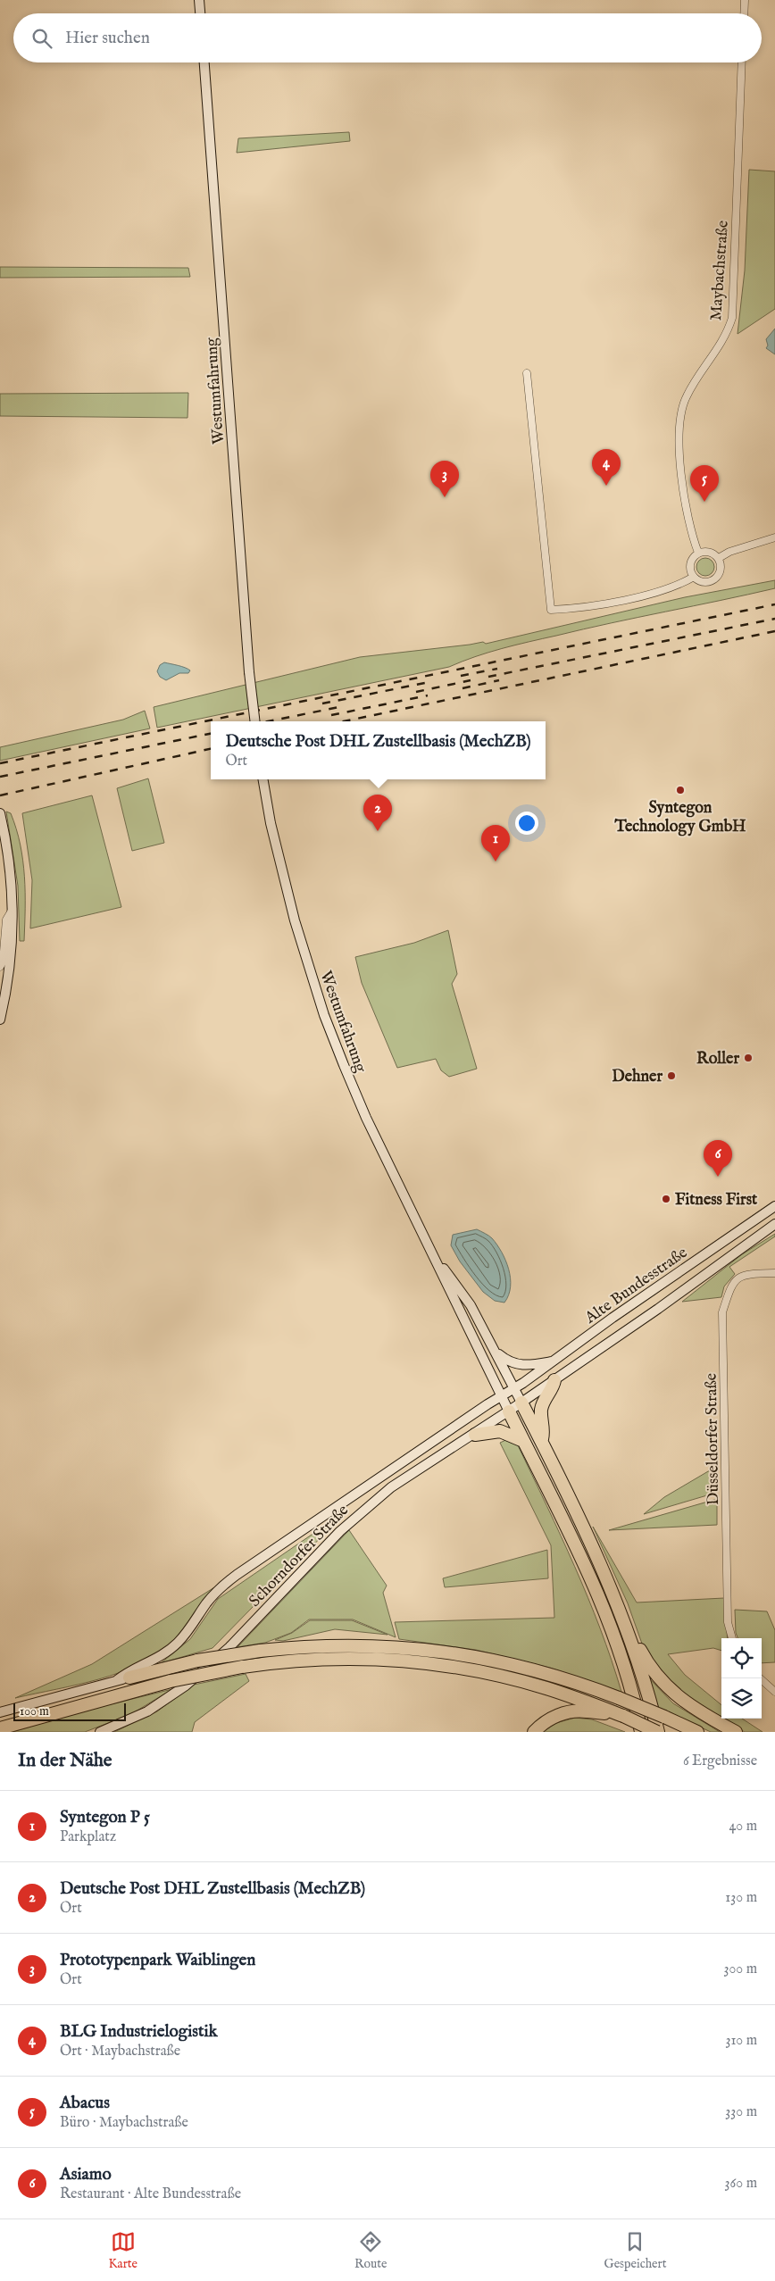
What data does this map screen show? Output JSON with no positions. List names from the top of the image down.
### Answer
{
  "streets": {
    "main road": ["Westumfahrung", "Alte Bundesstraße", "Schorndorfer Straße"],
    "street": ["Maybachstraße", "Düsseldorfer Straße"]
  },
  "crossings": [
    ["Westumfahrung", "Alte Bundesstraße"],
    ["Westumfahrung", "Schorndorfer Straße"],
    ["Alte Bundesstraße", "Schorndorfer Straße"]
  ],
  "places": [
    "Syntegon Technology GmbH",
    "Roller",
    "Dehner",
    "Fitness First"
  ],
  "scale_bar": "100 m",
  "page": {
    "search": "Hier suchen",
    "pins": [
      "4",
      "3",
      "5",
      "2",
      "1",
      "6"
    ],
    "popup": ["Deutsche Post DHL Zustellbasis (MechZB)", "Ort"],
    "scale": "100 m",
    "heading": ["In der Nähe", "6 Ergebnisse"],
    "list": [
      {
        "mark": "1",
        "name": "Syntegon P 5",
        "note": "Parkplatz",
        "value": "40 m"
      },
      {
        "mark": "2",
        "name": "Deutsche Post DHL Zustellbasis (MechZB)",
        "note": "Ort",
        "value": "130 m"
      },
      {
        "mark": "3",
        "name": "Prototypenpark Waiblingen",
        "note": "Ort",
        "value": "300 m"
      },
      {
        "mark": "4",
        "name": "BLG Industrielogistik",
        "note": "Ort · Maybachstraße",
        "value": "310 m"
      },
      {
        "mark": "5",
        "name": "Abacus",
        "note": "Büro · Maybachstraße",
        "value": "330 m"
      },
      {
        "mark": "6",
        "name": "Asiamo",
        "note": "Restaurant · Alte Bundesstraße",
        "value": "360 m"
      }
    ],
    "nav": ["Karte", "Route", "Gespeichert"]
  }
}
